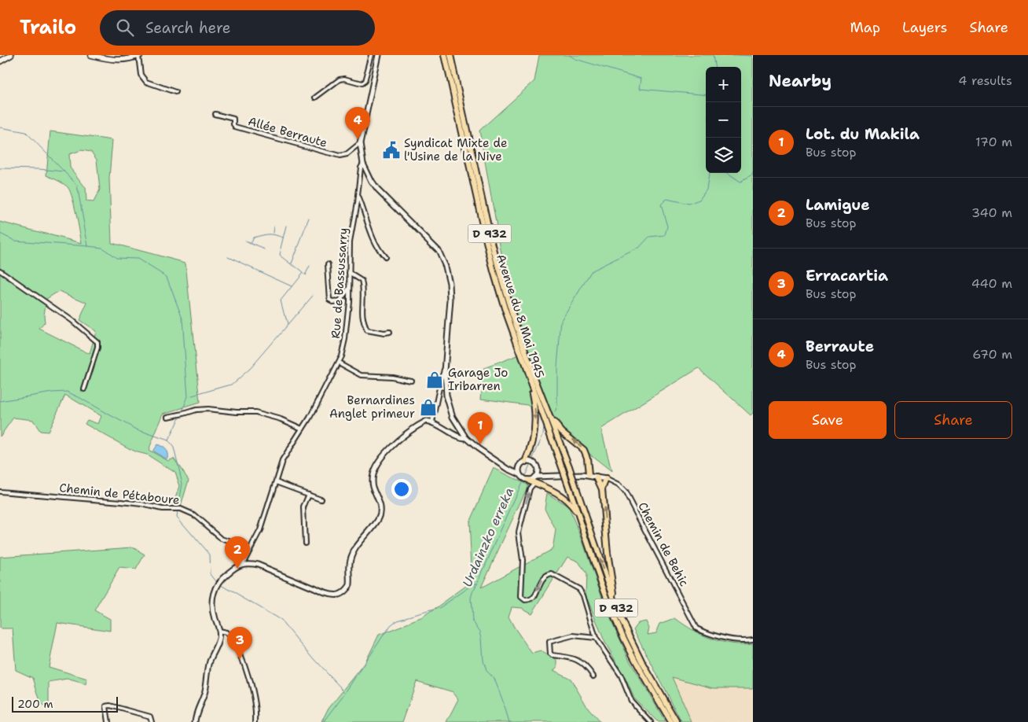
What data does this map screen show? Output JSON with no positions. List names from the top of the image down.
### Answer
{
  "streets": {
    "highway": ["D 932", "Avenue du 8 Mai 1945"],
    "street": [
      "Allée Berraute",
      "Rue de Bassussarry",
      "Chemin de Pétaboure",
      "Chemin de Behic"
    ]
  },
  "crossings": [
    ["D 932", "Avenue du 8 Mai 1945"],
    ["Rue de Bassussarry", "Chemin de Pétaboure"]
  ],
  "water": ["Urdainzko erreka"],
  "places": {
    "public building": ["Syndicat Mixte de l'Usine de la Nive"],
    "shop": ["Garage Jo Iribarren", "Bernardines Anglet primeur"]
  },
  "scale_bar": "200 m",
  "page": {
    "header": "Trailo",
    "search": "Search here",
    "nav": ["Map", "Layers", "Share"],
    "heading": ["Nearby", "4 results"],
    "map_buttons": ["+", "−"],
    "list": [
      {
        "mark": "1",
        "name": "Lot. du Makila",
        "note": "Bus stop",
        "value": "170 m"
      },
      {
        "mark": "2",
        "name": "Lamigue",
        "note": "Bus stop",
        "value": "340 m"
      },
      {
        "mark": "3",
        "name": "Erracartia",
        "note": "Bus stop",
        "value": "440 m"
      },
      {
        "mark": "4",
        "name": "Berraute",
        "note": "Bus stop",
        "value": "670 m"
      }
    ],
    "pins": [
      "4",
      "1",
      "2",
      "3"
    ],
    "buttons": ["Save", "Share"],
    "scale": "200 m"
  }
}
